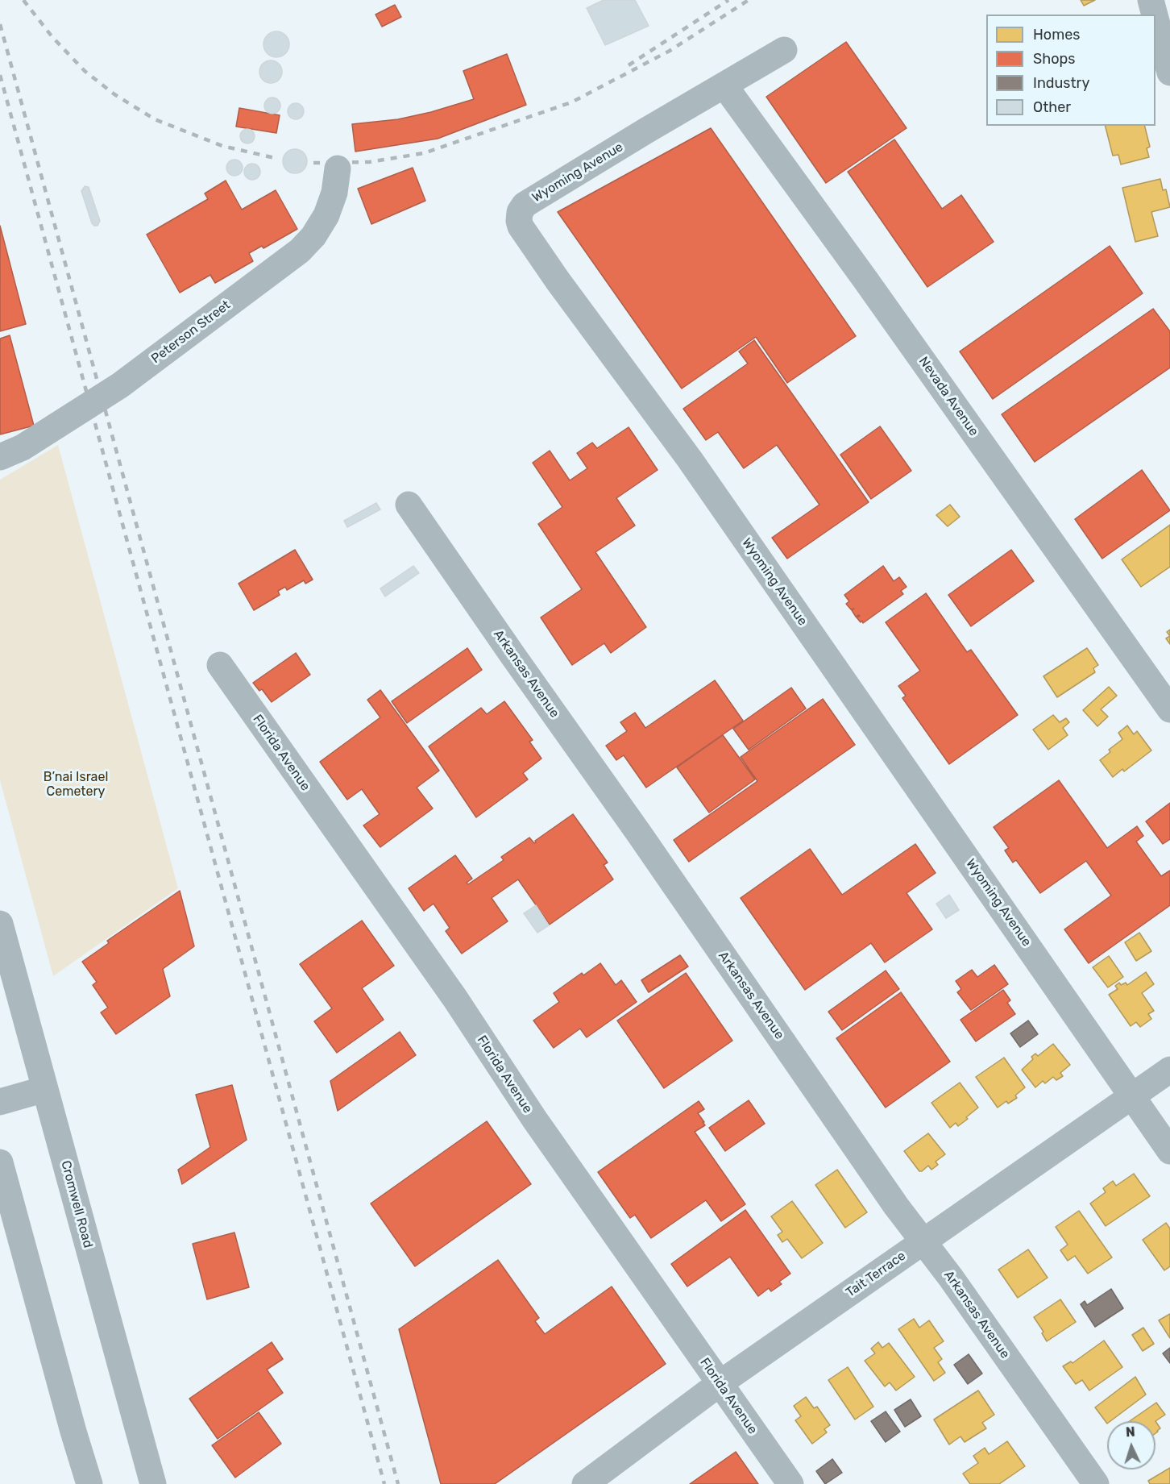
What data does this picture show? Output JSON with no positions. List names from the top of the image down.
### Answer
{
  "streets": {
    "street": [
      "Wyoming Avenue",
      "Peterson Street",
      "Nevada Avenue",
      "Arkansas Avenue",
      "Florida Avenue",
      "Cromwell Road",
      "Tait Terrace"
    ]
  },
  "crossings": [
    ["Wyoming Avenue", "Nevada Avenue"],
    ["Wyoming Avenue", "Tait Terrace"],
    ["Arkansas Avenue", "Tait Terrace"],
    ["Florida Avenue", "Tait Terrace"]
  ],
  "parks": ["B’nai Israel Cemetery"],
  "legend": [
    "Homes",
    "Shops",
    "Industry",
    "Other"
  ],
  "north": "top"
}
